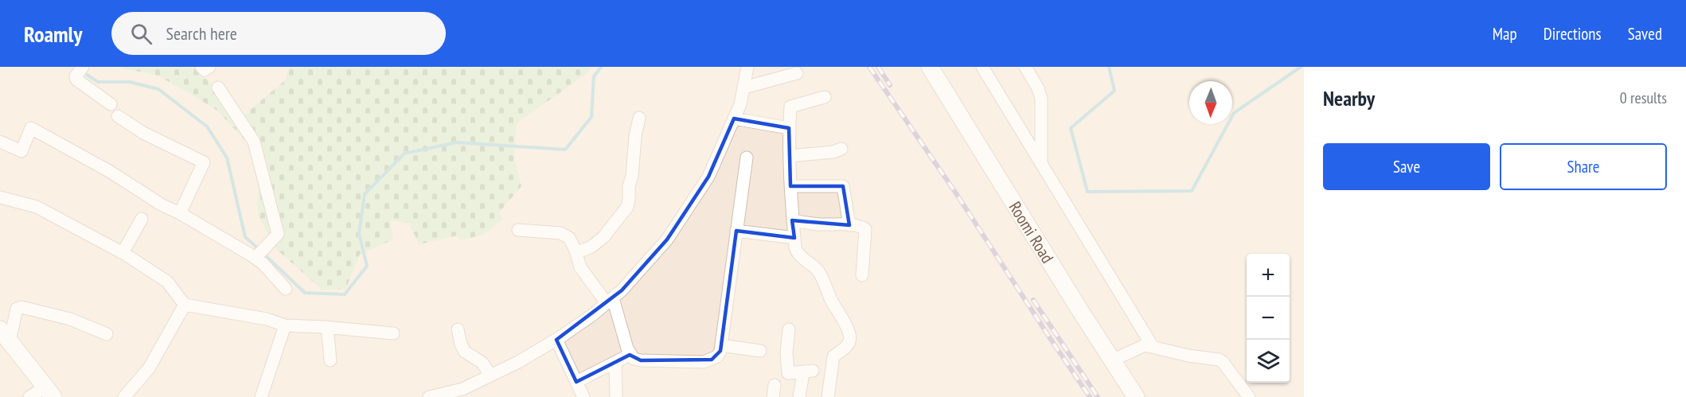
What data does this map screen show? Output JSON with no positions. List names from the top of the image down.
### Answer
{
  "streets": {
    "street": ["Roomi Road"]
  },
  "north": "bottom",
  "page": {
    "header": "Roamly",
    "search": "Search here",
    "nav": ["Map", "Directions", "Saved"],
    "heading": ["Nearby", "0 results"],
    "buttons": ["Save", "Share"],
    "map_buttons": ["+", "−"]
  }
}
